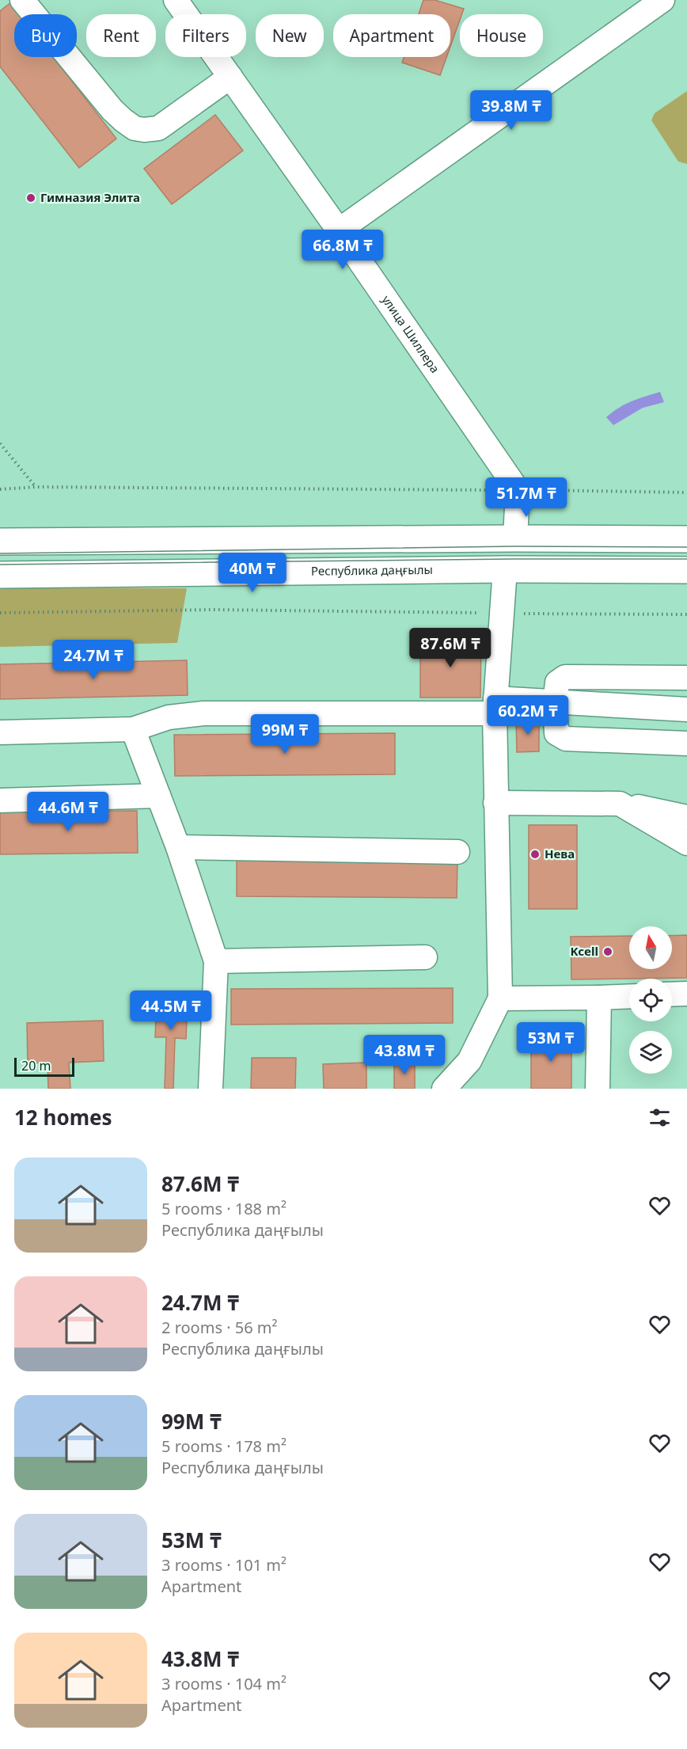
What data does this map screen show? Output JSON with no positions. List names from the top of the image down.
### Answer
{
  "streets": {
    "main road": ["Республика даңғылы"],
    "street": ["улица Шиллера"]
  },
  "places": ["Гимназия Элита", "Нева", "Kcell"],
  "scale_bar": "20 m",
  "north": "top",
  "page": {
    "chip": [
      "Buy",
      "Rent",
      "Filters",
      "New",
      "Apartment",
      "House"
    ],
    "price": [
      "39.8M ₸",
      "66.8M ₸",
      "51.7M ₸",
      "40M ₸",
      "87.6M ₸",
      "24.7M ₸",
      "60.2M ₸",
      "99M ₸",
      "44.6M ₸",
      "44.5M ₸",
      "53M ₸",
      "43.8M ₸"
    ],
    "scale": "20 m",
    "heading": "12 homes",
    "list": [
      {
        "name": "87.6M ₸",
        "note": "5 rooms · 188 m² · Республика даңғылы"
      },
      {
        "name": "24.7M ₸",
        "note": "2 rooms · 56 m² · Республика даңғылы"
      },
      {
        "name": "99M ₸",
        "note": "5 rooms · 178 m² · Республика даңғылы"
      },
      {
        "name": "53M ₸",
        "note": "3 rooms · 101 m² · Apartment"
      },
      {
        "name": "43.8M ₸",
        "note": "3 rooms · 104 m² · Apartment"
      }
    ]
  }
}
